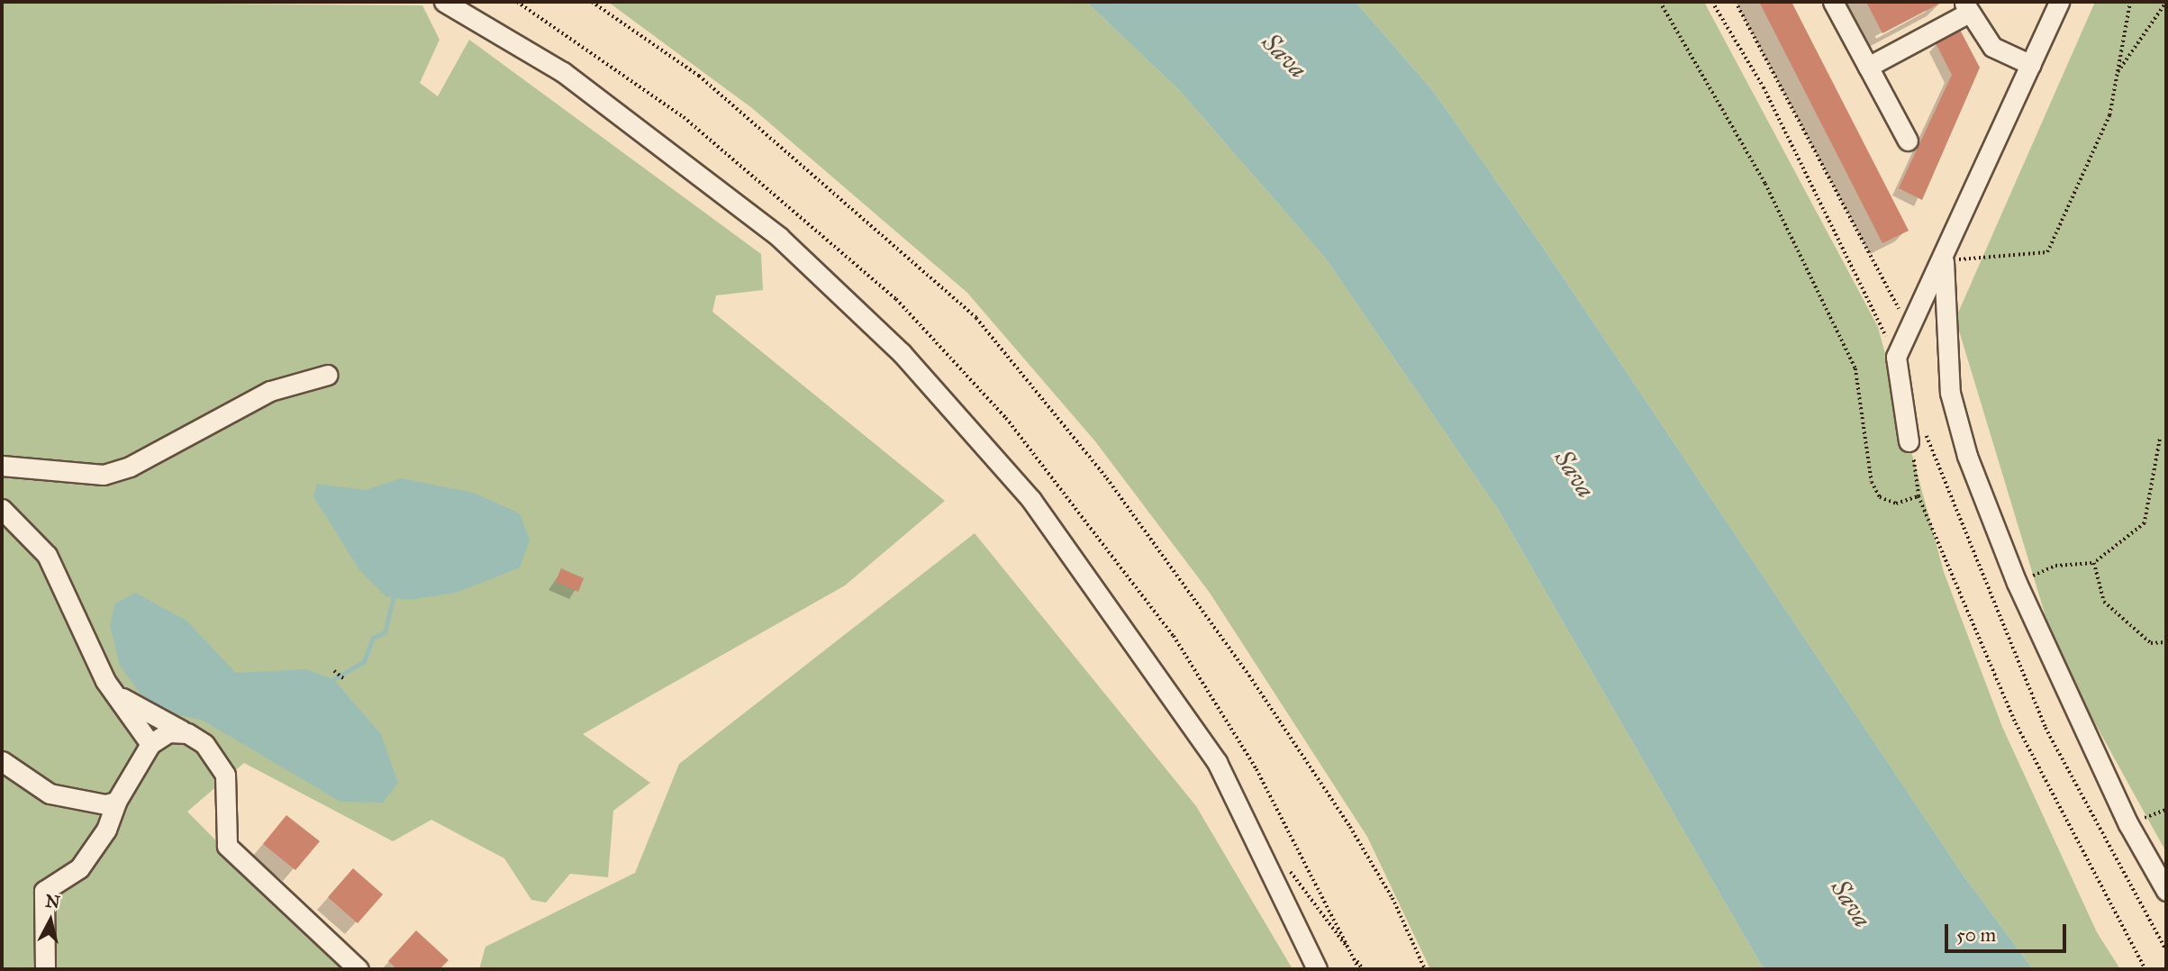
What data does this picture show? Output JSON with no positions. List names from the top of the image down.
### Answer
{
  "water": ["Sava"],
  "scale_bar": "50 m",
  "north": "top"
}
